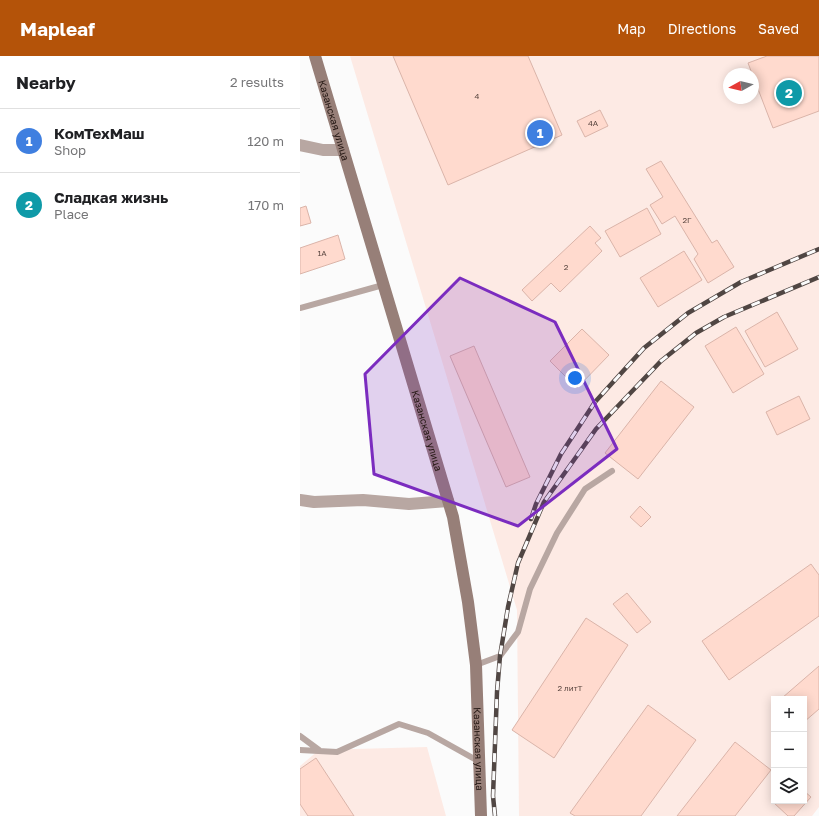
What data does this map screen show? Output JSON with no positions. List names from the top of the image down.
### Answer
{
  "streets": {
    "main road": ["Казанская улица"]
  },
  "house_numbers": [
    "4",
    "4А",
    "2Г",
    "1А",
    "2",
    "2 литТ"
  ],
  "north": "left",
  "page": {
    "header": "Mapleaf",
    "nav": ["Map", "Directions", "Saved"],
    "heading": ["Nearby", "2 results"],
    "pins": ["2", "1"],
    "list": [
      {
        "mark": "1",
        "name": "КомТехМаш",
        "note": "Shop",
        "value": "120 m"
      },
      {
        "mark": "2",
        "name": "Сладкая жизнь",
        "note": "Place",
        "value": "170 m"
      }
    ],
    "map_buttons": ["+", "−"]
  }
}
